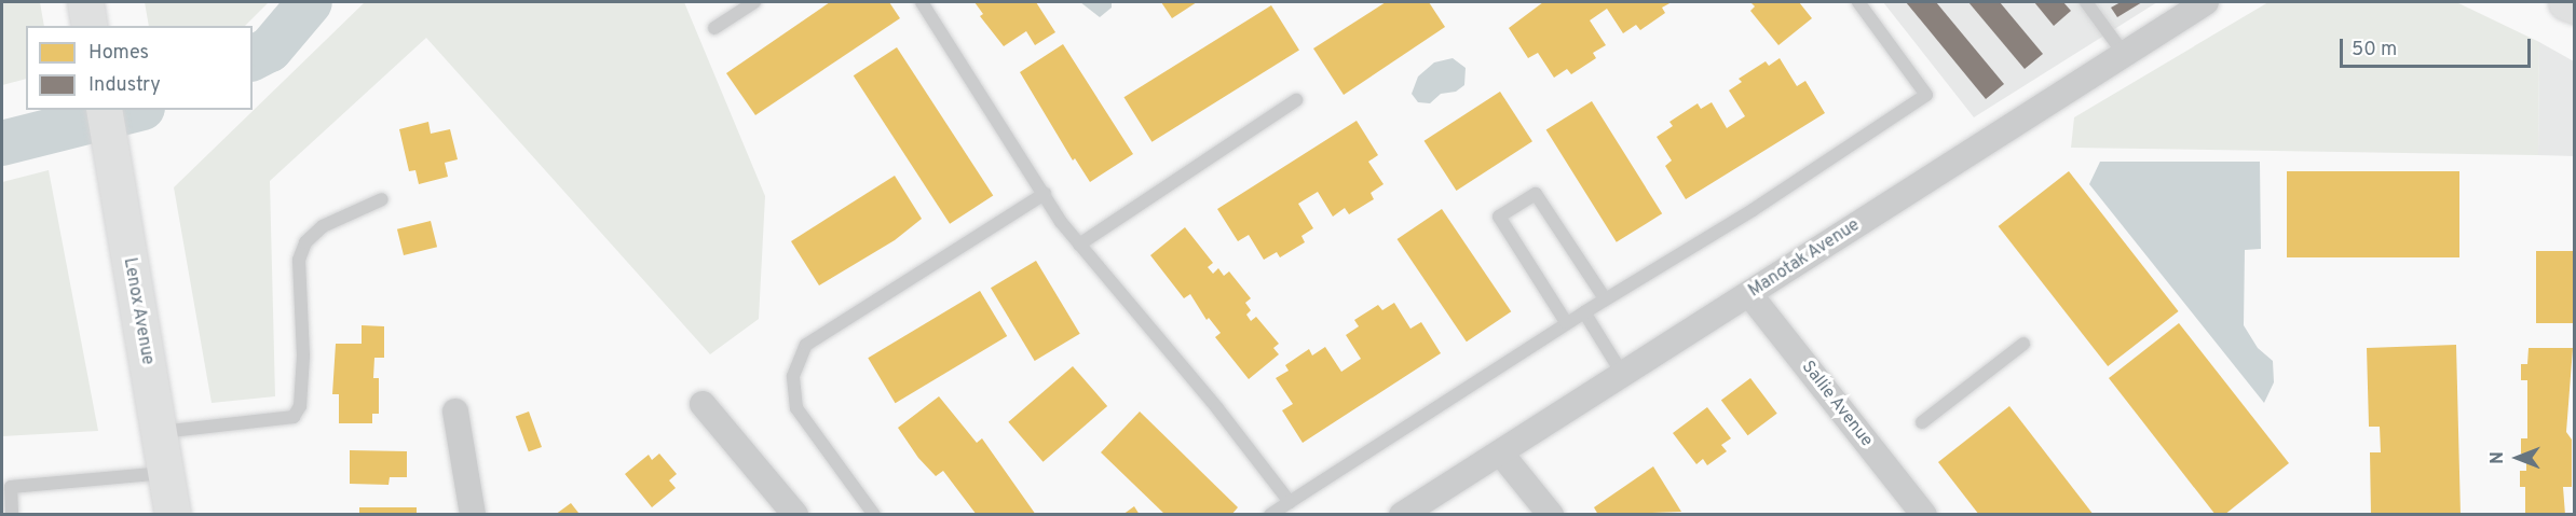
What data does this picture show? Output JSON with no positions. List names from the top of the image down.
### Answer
{
  "streets": {
    "main road": ["Lenox Avenue"],
    "street": ["Manotak Avenue", "Sallie Avenue"]
  },
  "crossings": [
    ["Manotak Avenue", "Sallie Avenue"]
  ],
  "legend": ["Homes", "Industry"],
  "scale_bar": "50 m",
  "north": "left"
}
